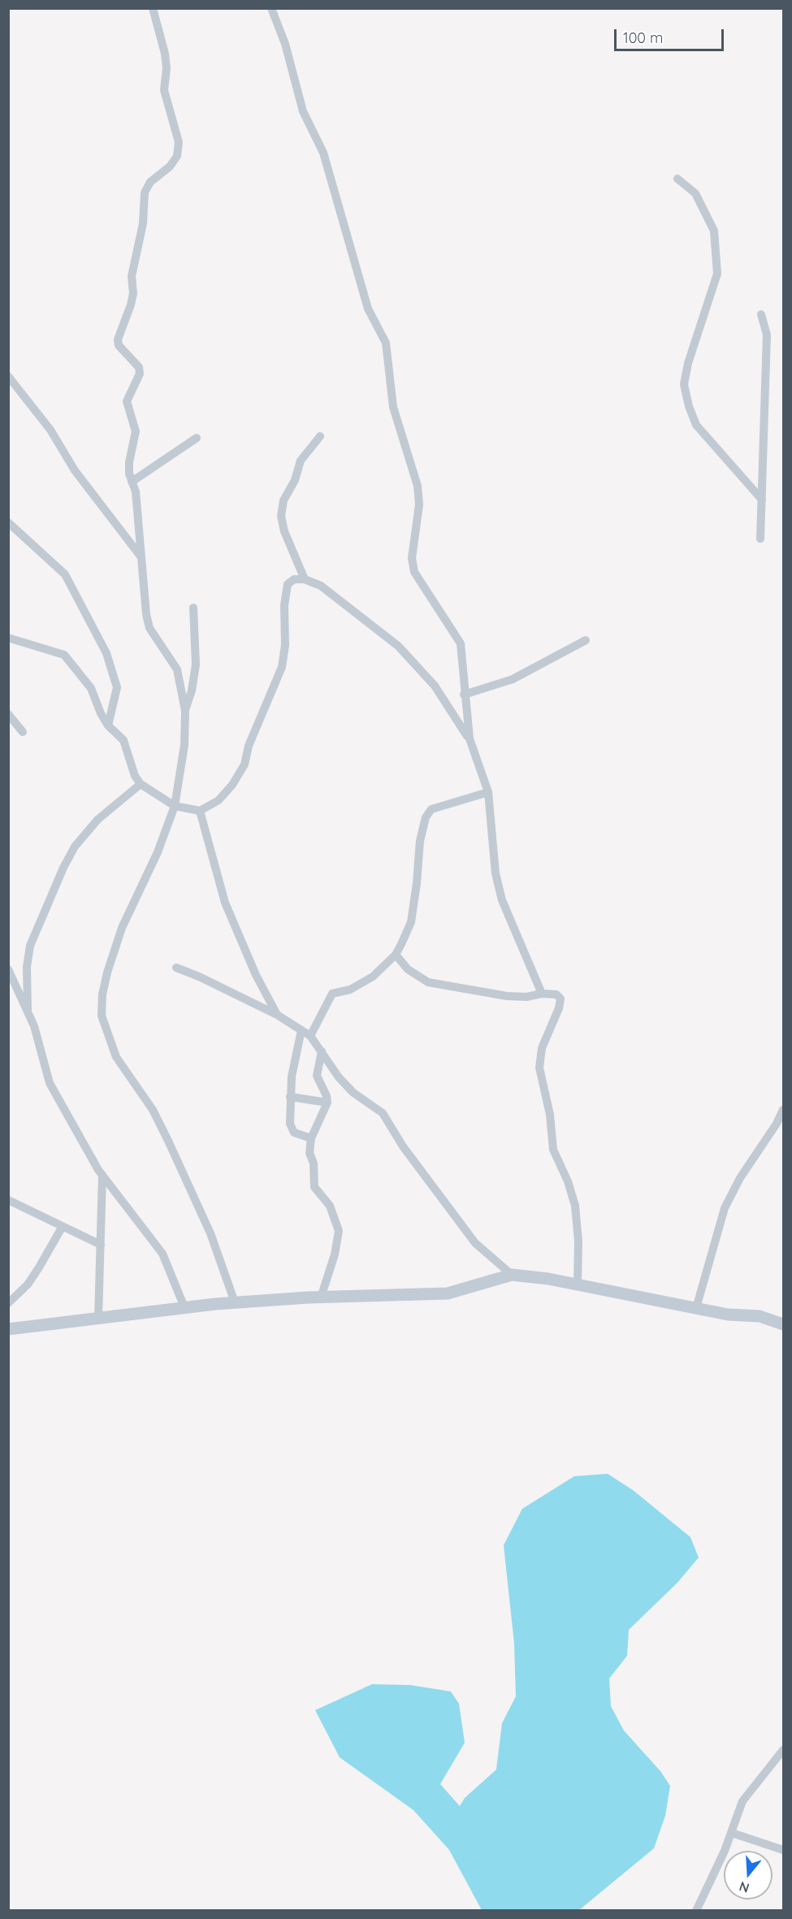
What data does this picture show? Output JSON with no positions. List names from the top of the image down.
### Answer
{
  "scale_bar": "100 m",
  "north": "bottom"
}
